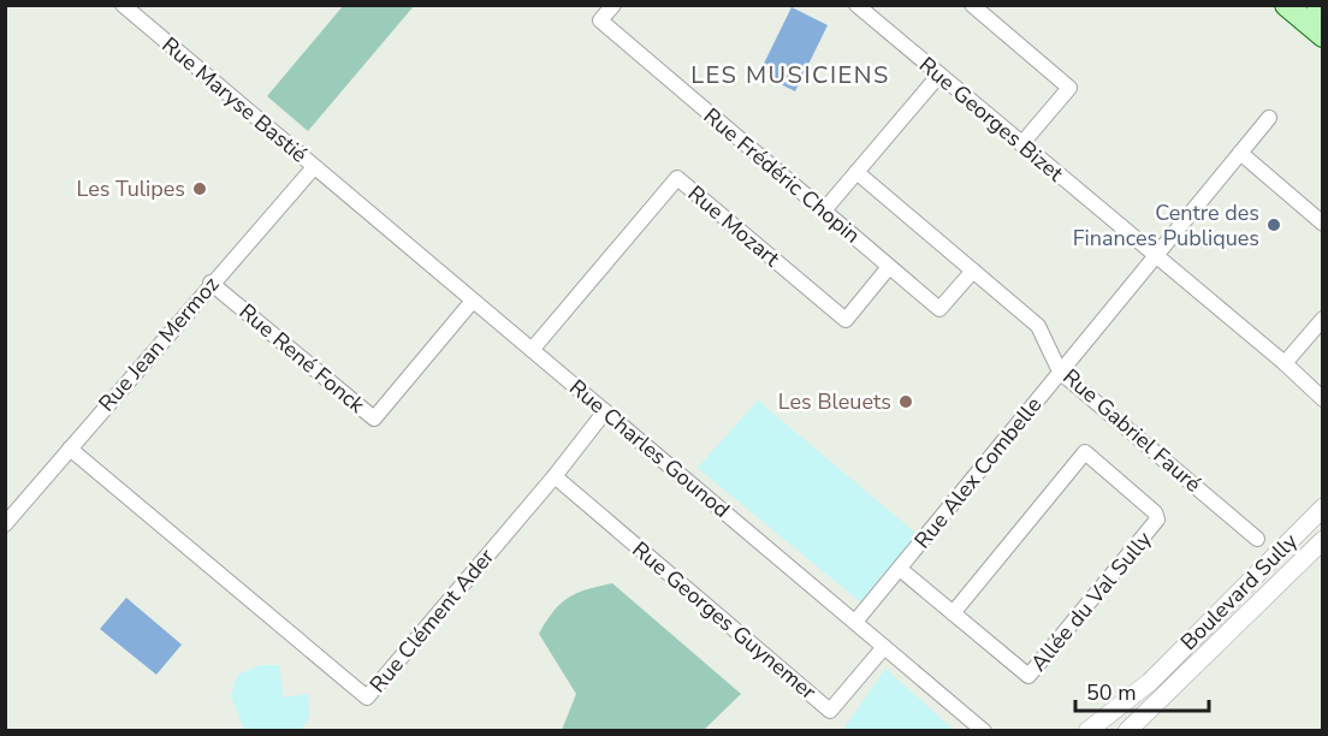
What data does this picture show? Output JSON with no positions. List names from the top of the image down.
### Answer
{
  "streets": {
    "street": [
      "Rue Maryse Bastié",
      "Rue Georges Bizet",
      "Rue Frédéric Chopin",
      "Rue Mozart",
      "Rue Jean Mermoz",
      "Rue René Fonck",
      "Rue Gabriel Fauré",
      "Rue Charles Gounod",
      "Rue Alex Combelle",
      "Boulevard Sully",
      "Allée du Val Sully",
      "Rue Clément Ader",
      "Rue Georges Guynemer"
    ]
  },
  "crossings": [
    ["Rue Maryse Bastié", "Rue Jean Mermoz"],
    ["Rue Maryse Bastié", "Rue Charles Gounod"],
    ["Rue Georges Bizet", "Rue Alex Combelle"],
    ["Rue Frédéric Chopin", "Rue Mozart"],
    ["Rue Frédéric Chopin", "Rue Gabriel Fauré"],
    ["Rue Mozart", "Rue Charles Gounod"],
    ["Rue Jean Mermoz", "Rue René Fonck"],
    ["Rue Jean Mermoz", "Rue Charles Gounod"],
    ["Rue Jean Mermoz", "Rue Clément Ader"],
    ["Rue René Fonck", "Rue Charles Gounod"],
    ["Rue Gabriel Fauré", "Rue Alex Combelle"],
    ["Rue Charles Gounod", "Rue Alex Combelle"],
    ["Rue Charles Gounod", "Rue Clément Ader"],
    ["Rue Charles Gounod", "Rue Georges Guynemer"],
    ["Rue Alex Combelle", "Allée du Val Sully"],
    ["Rue Clément Ader", "Rue Georges Guynemer"]
  ],
  "districts": ["LES MUSICIENS"],
  "places": ["Les Tulipes", "Centre des Finances Publiques", "Les Bleuets"],
  "scale_bar": "50 m"
}
